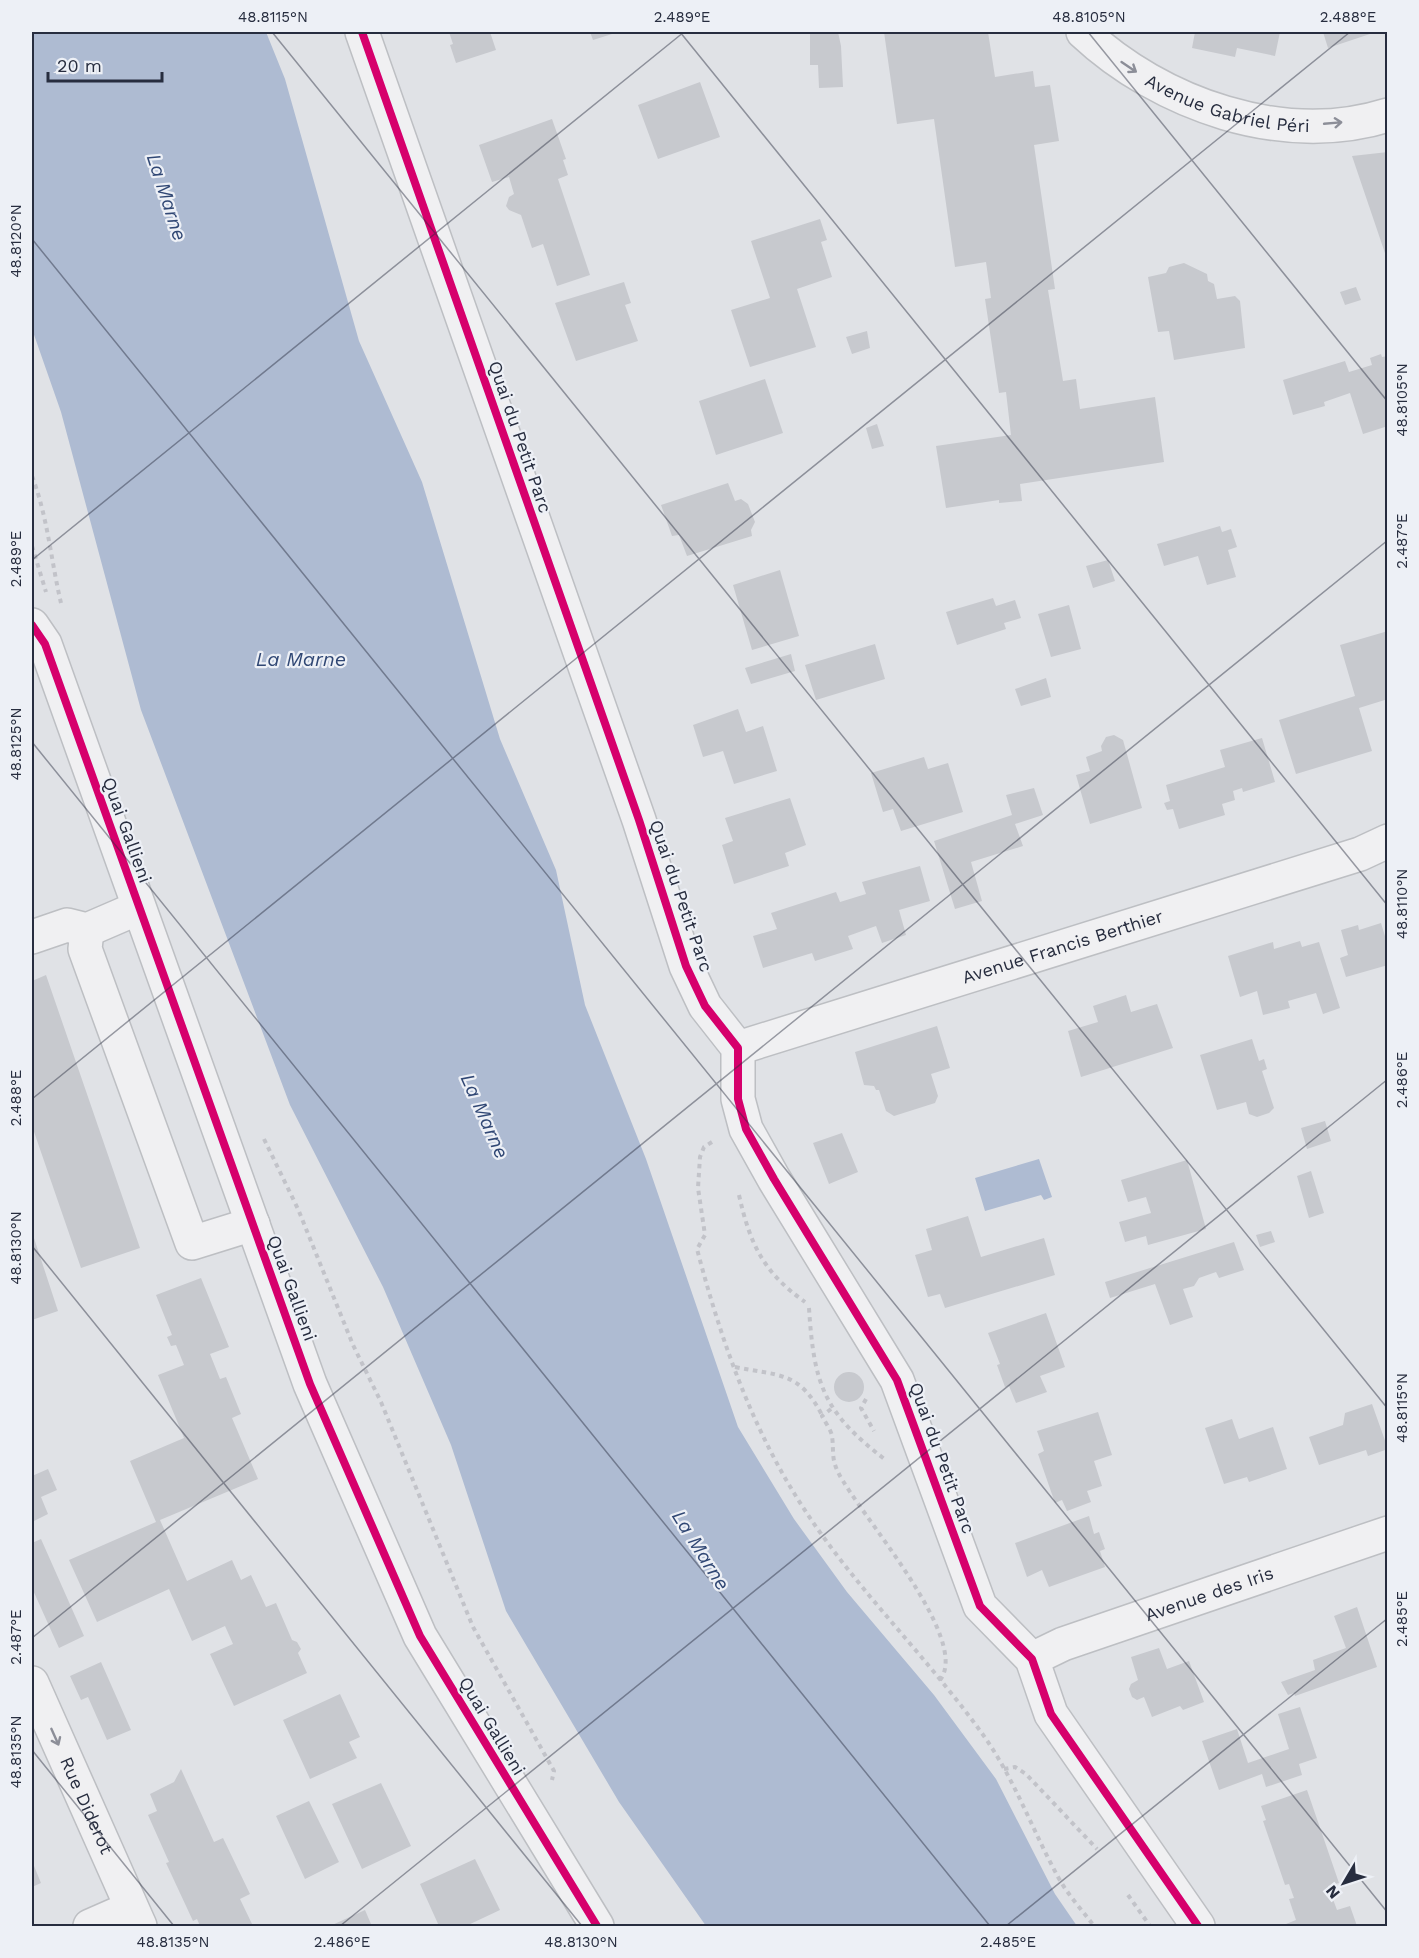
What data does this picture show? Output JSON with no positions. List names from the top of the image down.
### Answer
{
  "streets": {
    "street": [
      "Avenue Gabriel Péri",
      "Quai du Petit Parc",
      "Quai Gallieni",
      "Avenue Francis Berthier",
      "Avenue des Iris",
      "Rue Diderot"
    ]
  },
  "crossings": [
    ["Quai du Petit Parc", "Avenue Francis Berthier"],
    ["Quai du Petit Parc", "Avenue des Iris"]
  ],
  "one_way": ["Avenue Gabriel Péri", "Rue Diderot"],
  "water": ["La Marne"],
  "scale_bar": "20 m",
  "north": "bottom left",
  "coordinates": [
    "48.8115°N",
    "2.489°E",
    "48.8105°N",
    "2.488°E",
    "48.8120°N",
    "2.487°E",
    "48.8125°N",
    "48.8110°N",
    "2.486°E",
    "48.8130°N",
    "2.485°E",
    "48.8135°N"
  ]
}
